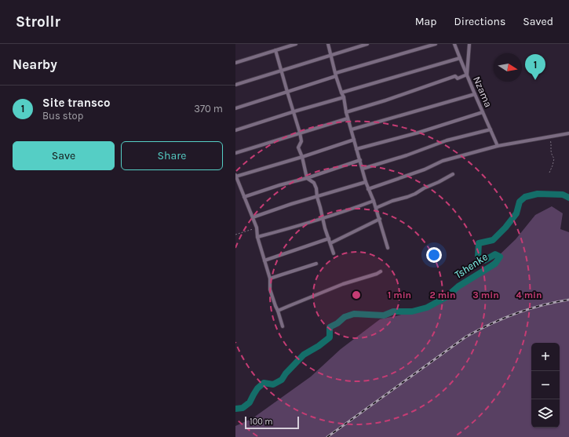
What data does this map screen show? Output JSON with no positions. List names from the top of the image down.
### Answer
{
  "streets": {
    "street": ["Nzama"]
  },
  "water": ["Tshenke"],
  "scale_bar": "100 m",
  "north": "right",
  "page": {
    "header": "Strollr",
    "nav": ["Map", "Directions", "Saved"],
    "heading": "Nearby",
    "pins": "1",
    "list": [
      {
        "mark": "1",
        "name": "Site transco",
        "note": "Bus stop",
        "value": "370 m"
      }
    ],
    "buttons": ["Save", "Share"],
    "map_buttons": ["+", "−"],
    "scale": "100 m"
  },
  "rings": [
    "1 min",
    "2 min",
    "3 min",
    "4 min"
  ]
}
